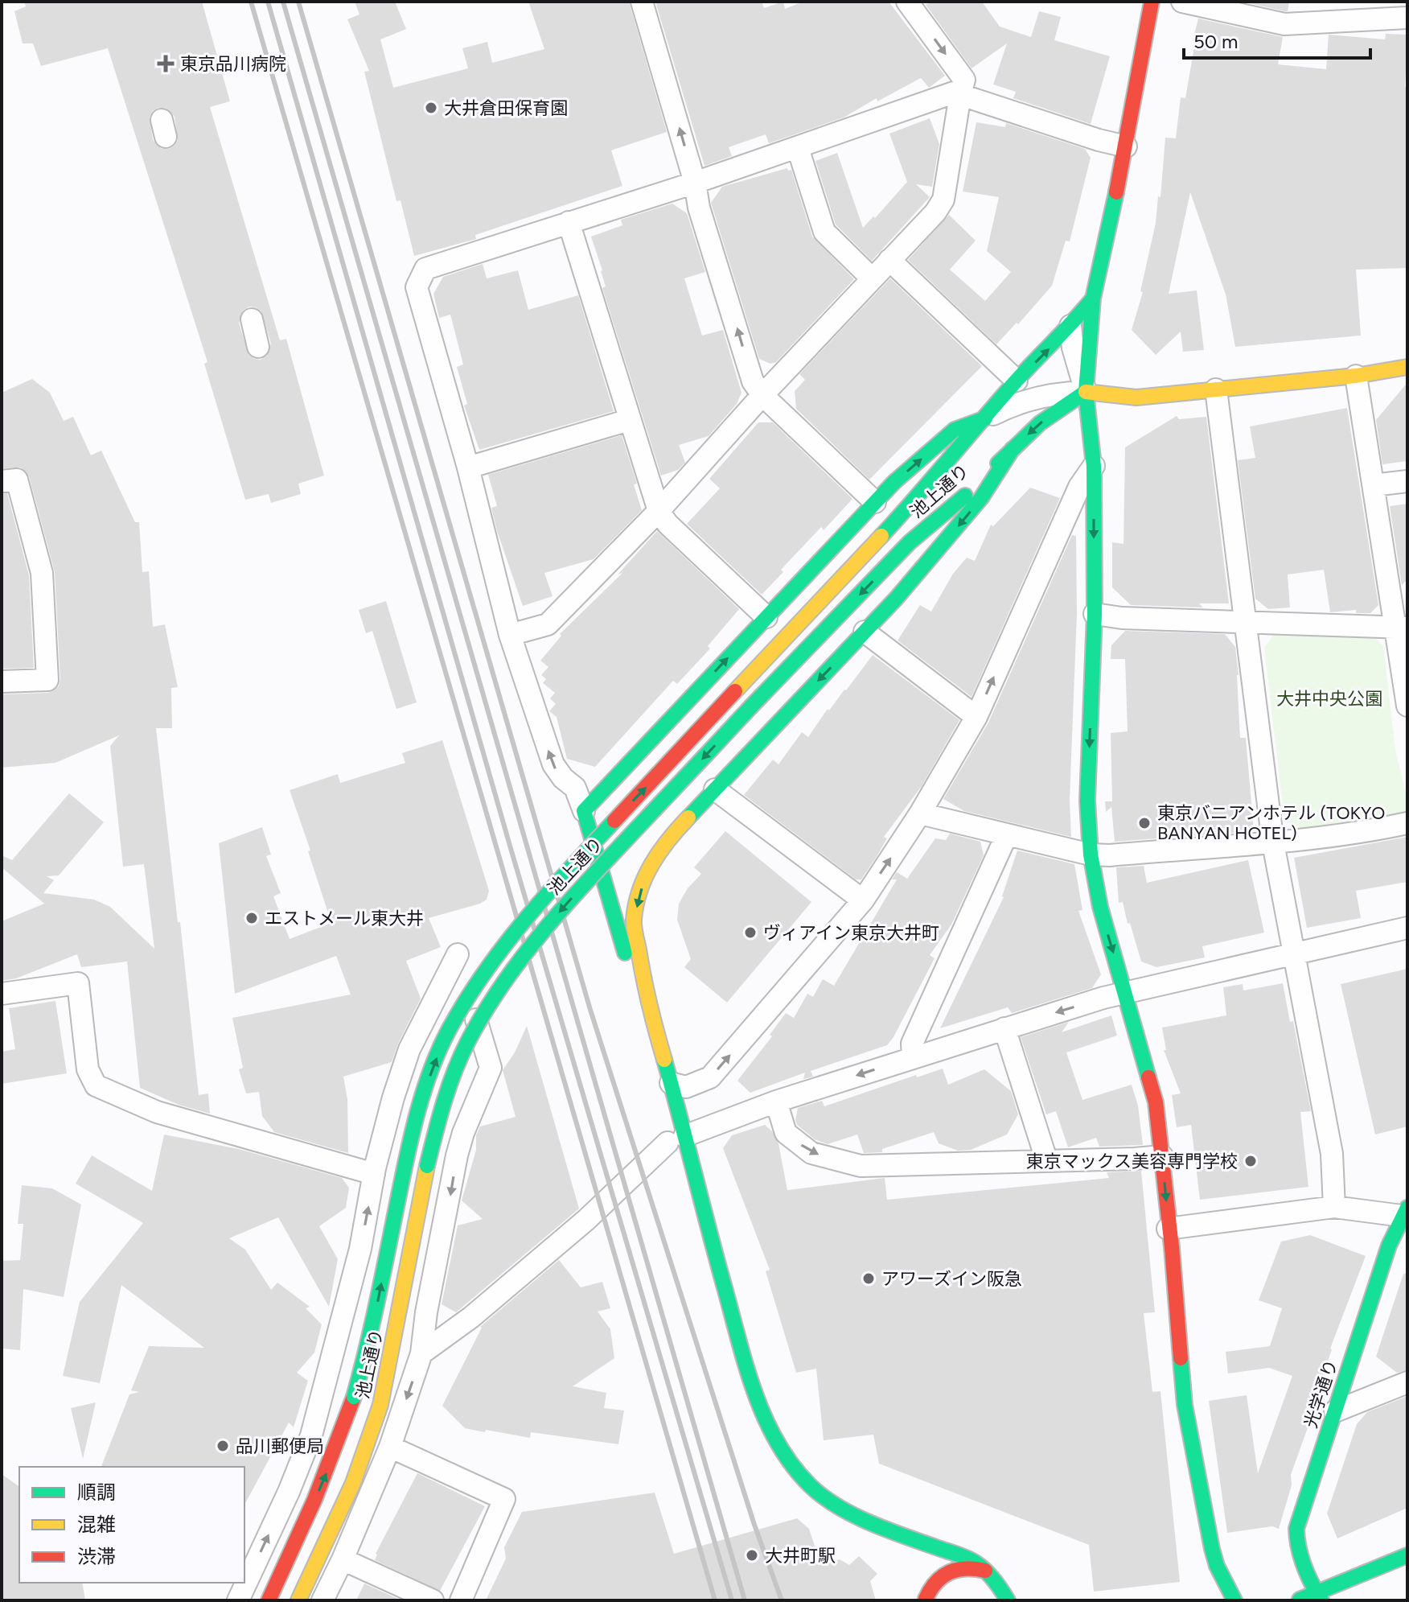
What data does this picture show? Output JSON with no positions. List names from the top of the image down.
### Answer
{
  "streets": {
    "main road": ["池上通り", "光学通り"]
  },
  "parks": ["大井中央公園"],
  "places": {
    "health": ["東京品川病院"],
    "other": [
      "大井倉田保育園",
      "東京バニアンホテル (TOKYO BANYAN HOTEL)",
      "エストメール東大井",
      "ヴィアイン東京大井町",
      "東京マックス美容専門学校",
      "アワーズイン阪急",
      "品川郵便局",
      "大井町駅"
    ]
  },
  "legend": ["順調", "混雑", "渋滞"],
  "scale_bar": "50 m"
}
